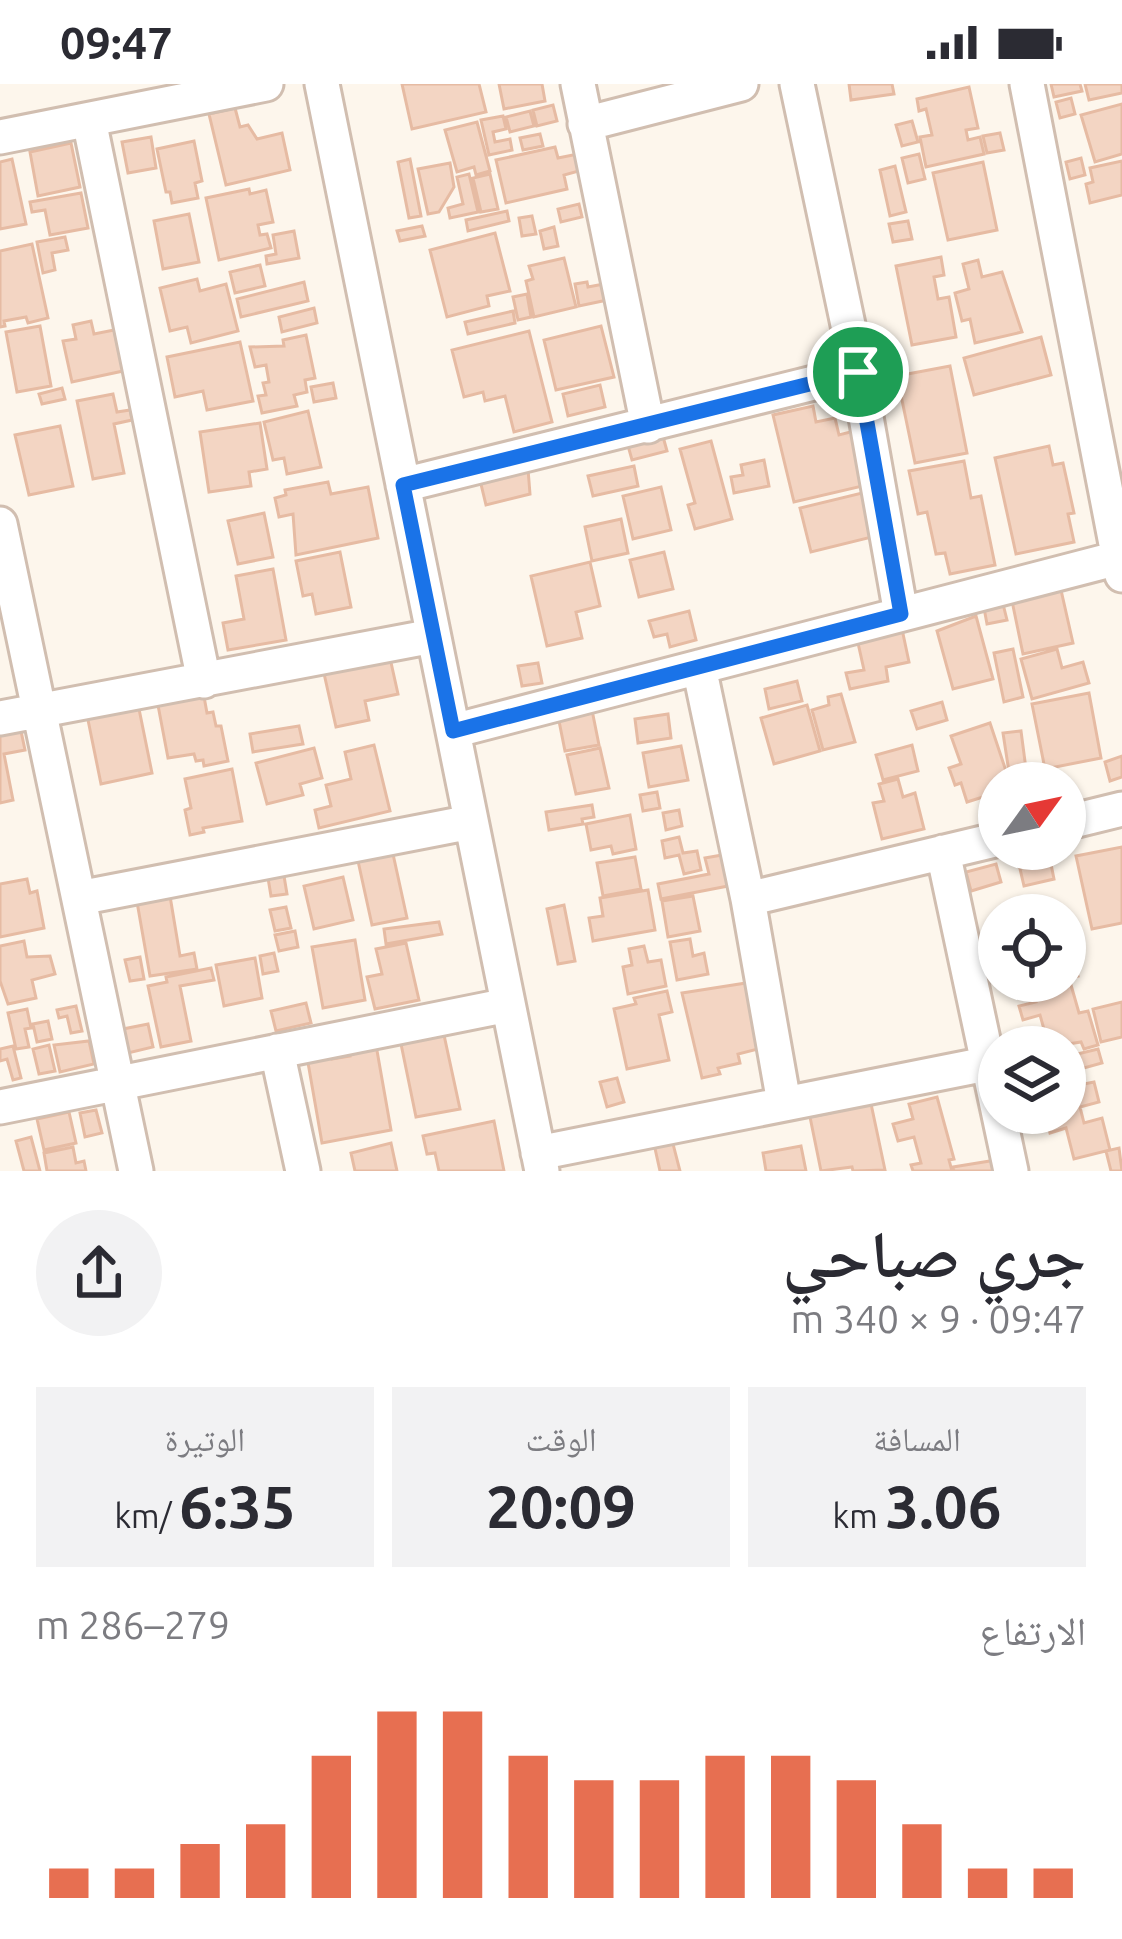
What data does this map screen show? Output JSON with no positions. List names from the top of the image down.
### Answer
{
  "north": "top right",
  "page": {
    "status": "09:47",
    "heading": ["جري صباحي", "09:47 · 9 × 340 m"],
    "stats": [
      ["المسافة", "3.06 km"],
      ["الوقت", "20:09"],
      ["الوتيرة", "6:35 /km"]
    ],
    "chart": ["الارتفاع", "279–286 m"]
  }
}
